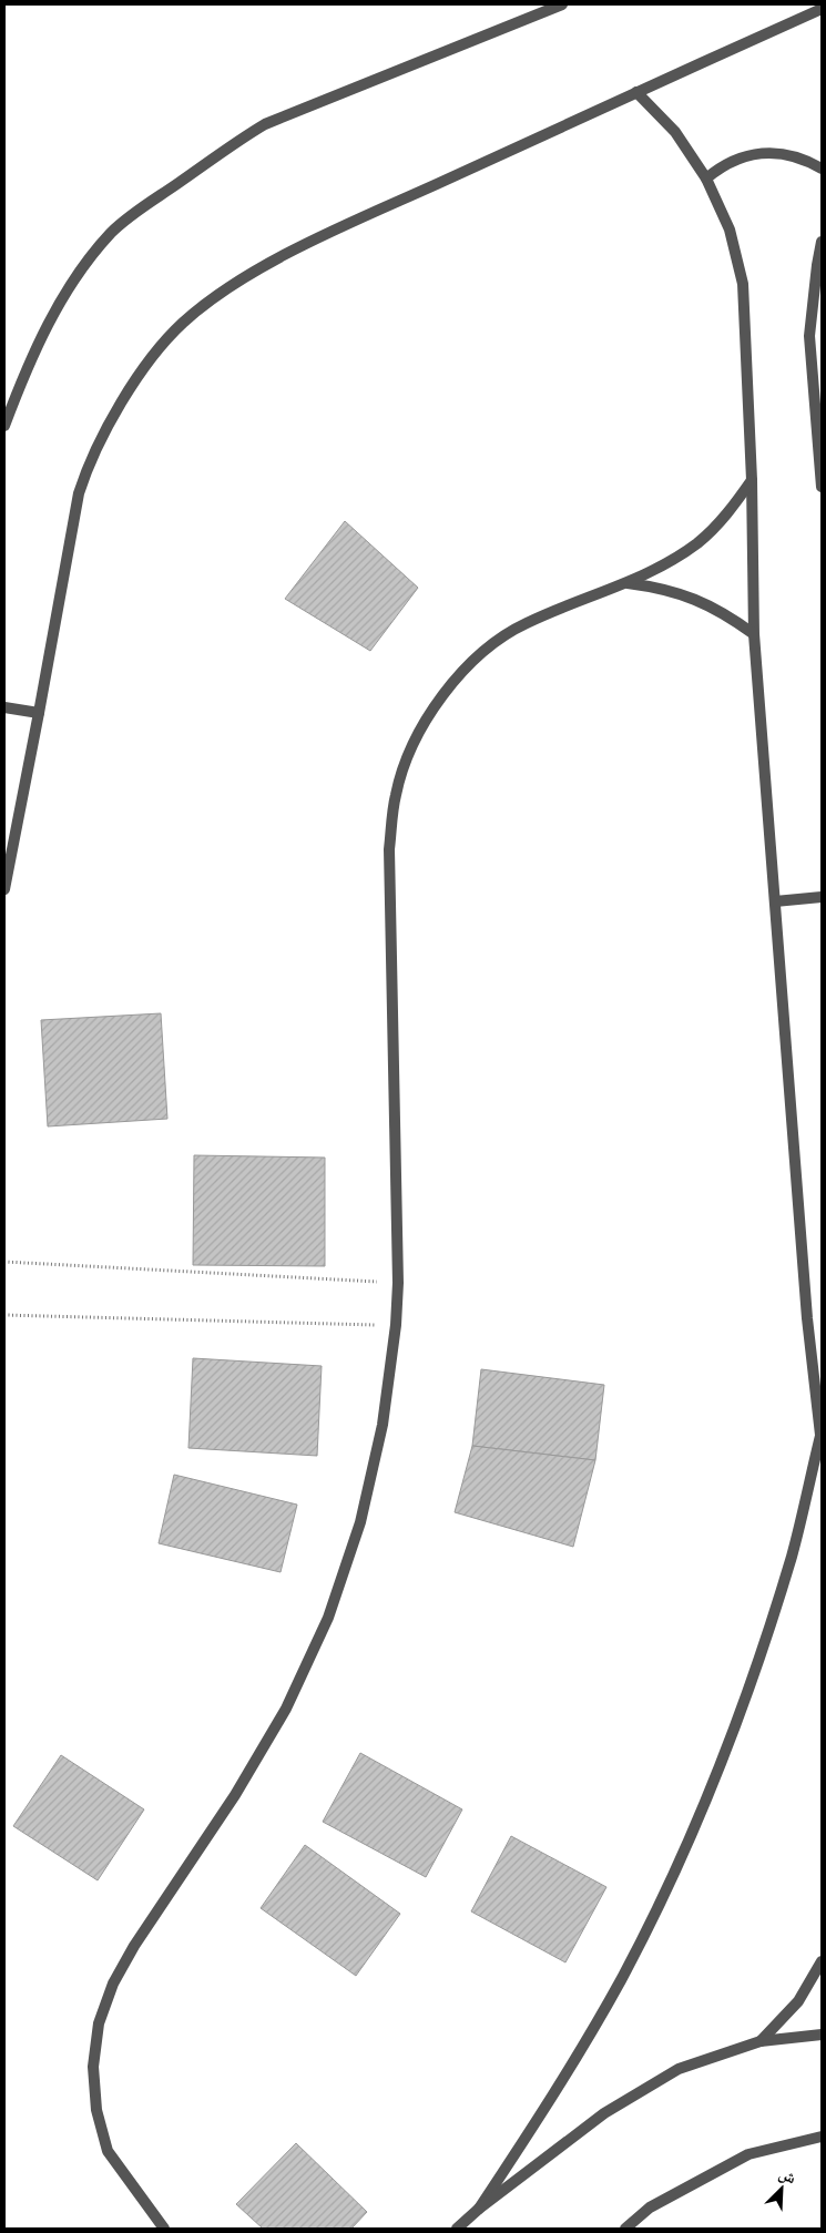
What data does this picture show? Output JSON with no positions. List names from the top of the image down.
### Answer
{
  "north": "top right"
}
